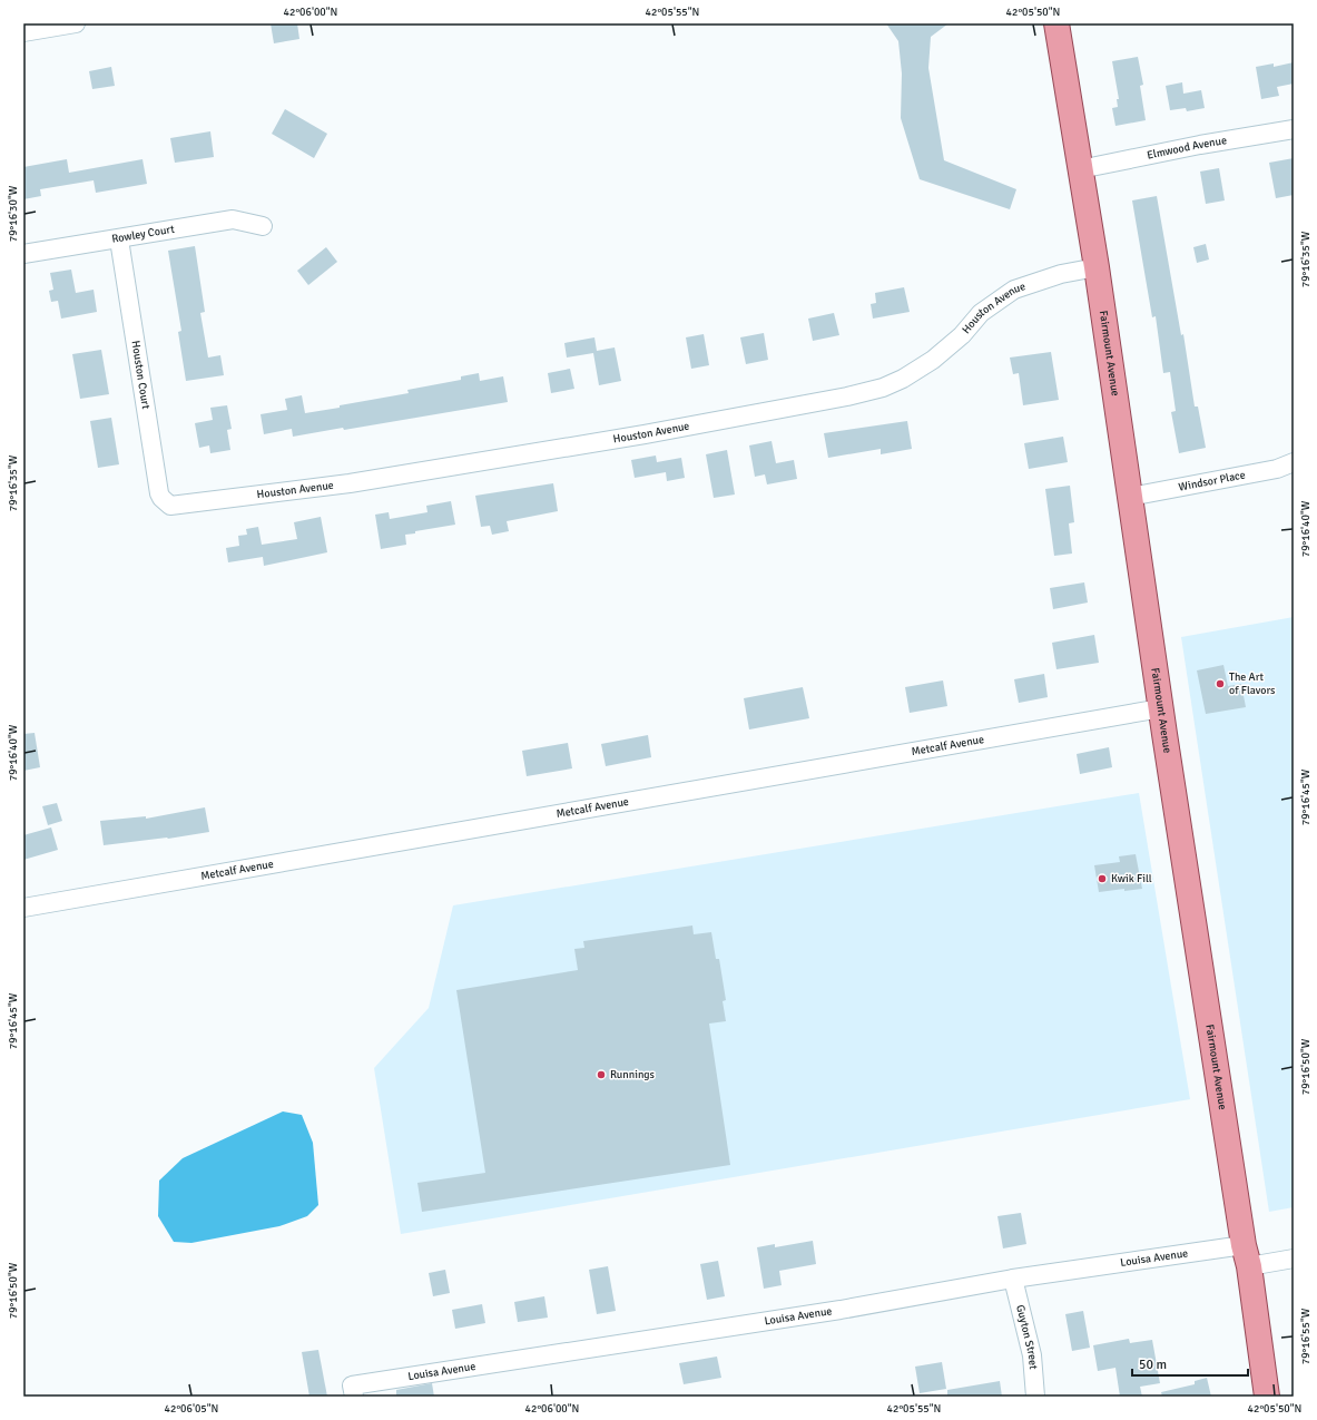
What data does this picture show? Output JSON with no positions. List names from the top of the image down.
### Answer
{
  "streets": {
    "main road": ["Fairmount Avenue"],
    "street": [
      "Elmwood Avenue",
      "Rowley Court",
      "Houston Avenue",
      "Houston Court",
      "Windsor Place",
      "Metcalf Avenue",
      "Louisa Avenue",
      "Guyton Street"
    ]
  },
  "crossings": [
    ["Elmwood Avenue", "Fairmount Avenue"],
    ["Rowley Court", "Houston Court"],
    ["Houston Avenue", "Fairmount Avenue"],
    ["Houston Avenue", "Houston Court"],
    ["Fairmount Avenue", "Windsor Place"],
    ["Fairmount Avenue", "Metcalf Avenue"],
    ["Fairmount Avenue", "Louisa Avenue"],
    ["Louisa Avenue", "Guyton Street"]
  ],
  "places": ["The Art of Flavors", "Kwik Fill", "Runnings"],
  "scale_bar": "50 m",
  "coordinates": [
    "42°06'00\"N",
    "42°05'55\"N",
    "42°05'50\"N",
    "79°16'30\"W",
    "79°16'35\"W",
    "79°16'40\"W",
    "79°16'45\"W",
    "79°16'50\"W",
    "79°16'55\"W",
    "42°06'05\"N"
  ]
}
